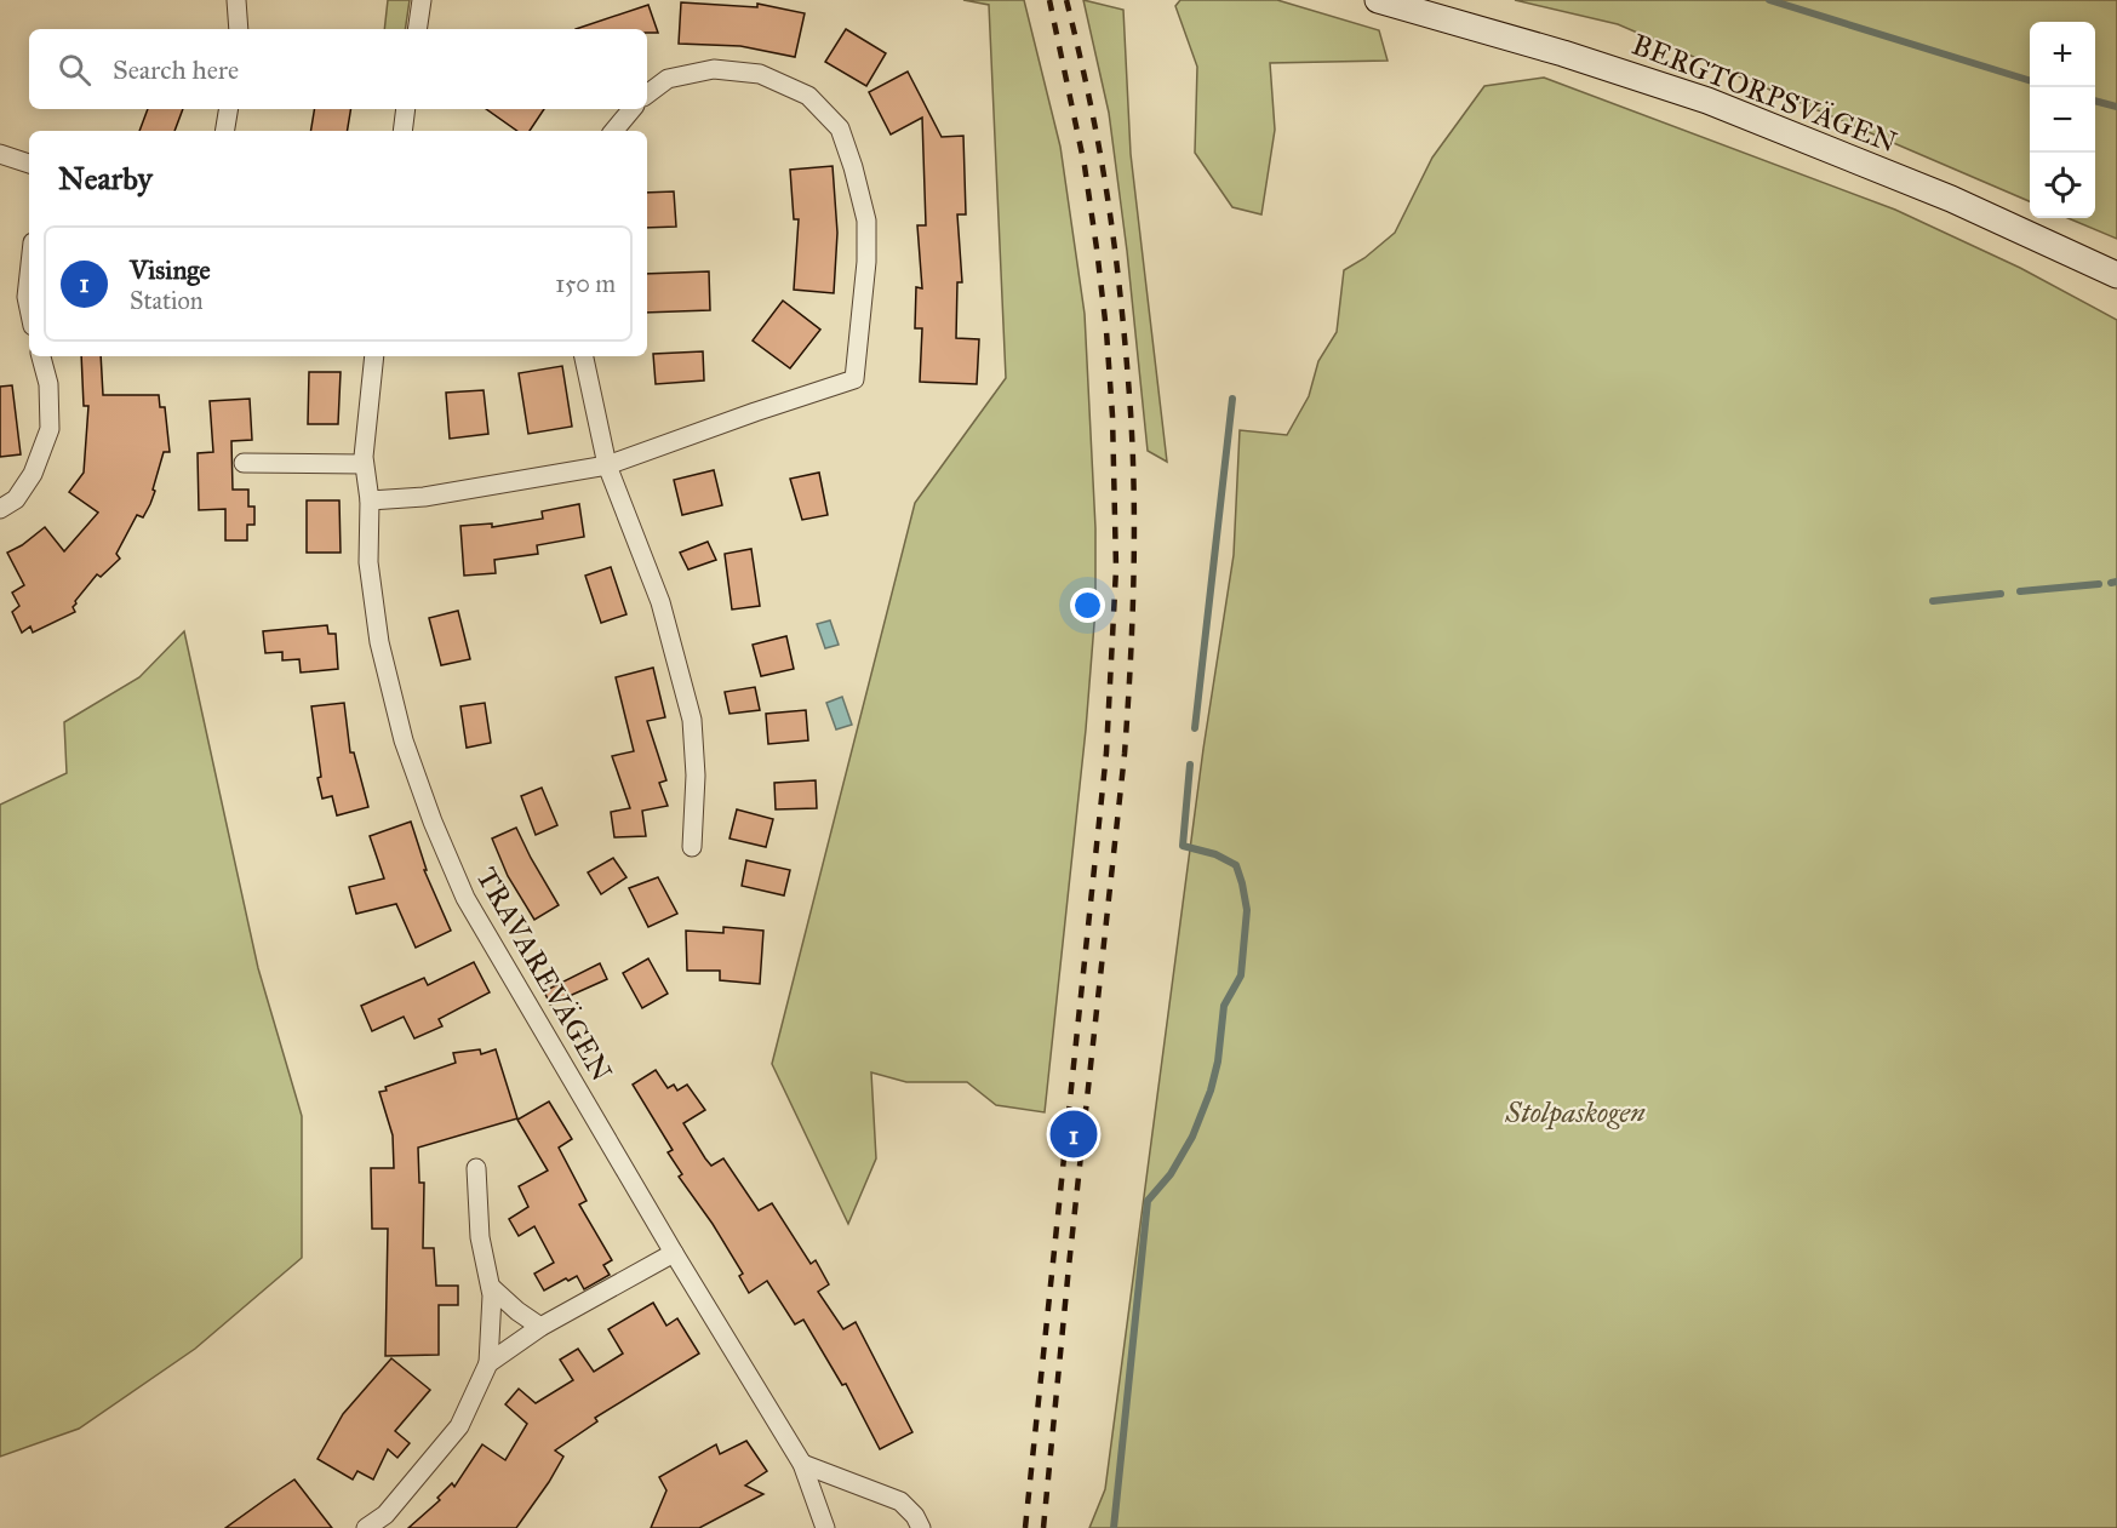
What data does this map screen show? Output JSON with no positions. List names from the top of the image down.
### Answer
{
  "streets": {
    "main road": ["BERGTORPSVÄGEN"],
    "street": ["TRAVAREVÄGEN"]
  },
  "parks": ["Stolpaskogen"],
  "page": {
    "map_buttons": ["+", "−"],
    "search": "Search here",
    "heading": "Nearby",
    "list": [
      {
        "mark": "1",
        "name": "Visinge",
        "note": "Station",
        "value": "150 m"
      }
    ],
    "pins": "1"
  }
}
